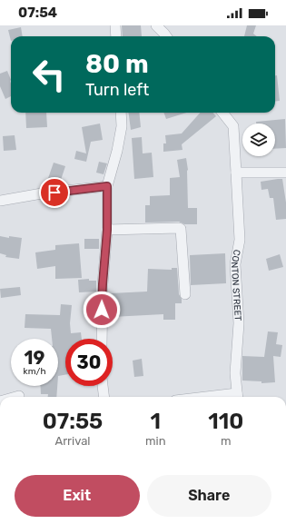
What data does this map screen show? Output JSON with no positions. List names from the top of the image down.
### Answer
{
  "streets": {
    "street": ["CONTON STREET"]
  },
  "page": {
    "status": "07:54",
    "turn": ["80 m", "Turn left"],
    "speed": "19 km/h",
    "limit": "30",
    "eta": [
      "07:55",
      "Arrival",
      "1",
      "min",
      "110",
      "m"
    ],
    "buttons": ["Exit", "Share"]
  }
}
